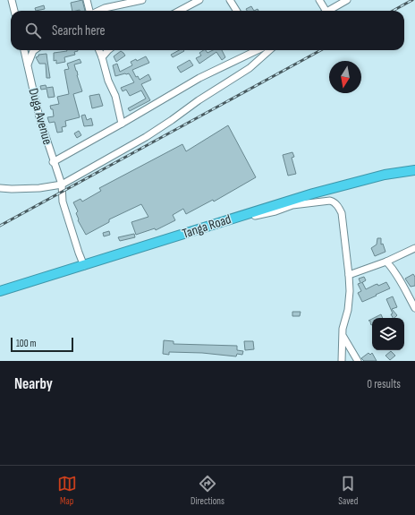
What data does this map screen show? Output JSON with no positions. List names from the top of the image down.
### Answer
{
  "streets": {
    "highway": ["Tanga Road"],
    "street": ["Duga Avenue"]
  },
  "crossings": [
    ["Duga Avenue", "Tanga Road"]
  ],
  "scale_bar": "100 m",
  "north": "bottom",
  "page": {
    "search": "Search here",
    "scale": "100 m",
    "heading": ["Nearby", "0 results"],
    "nav": ["Map", "Directions", "Saved"]
  }
}
